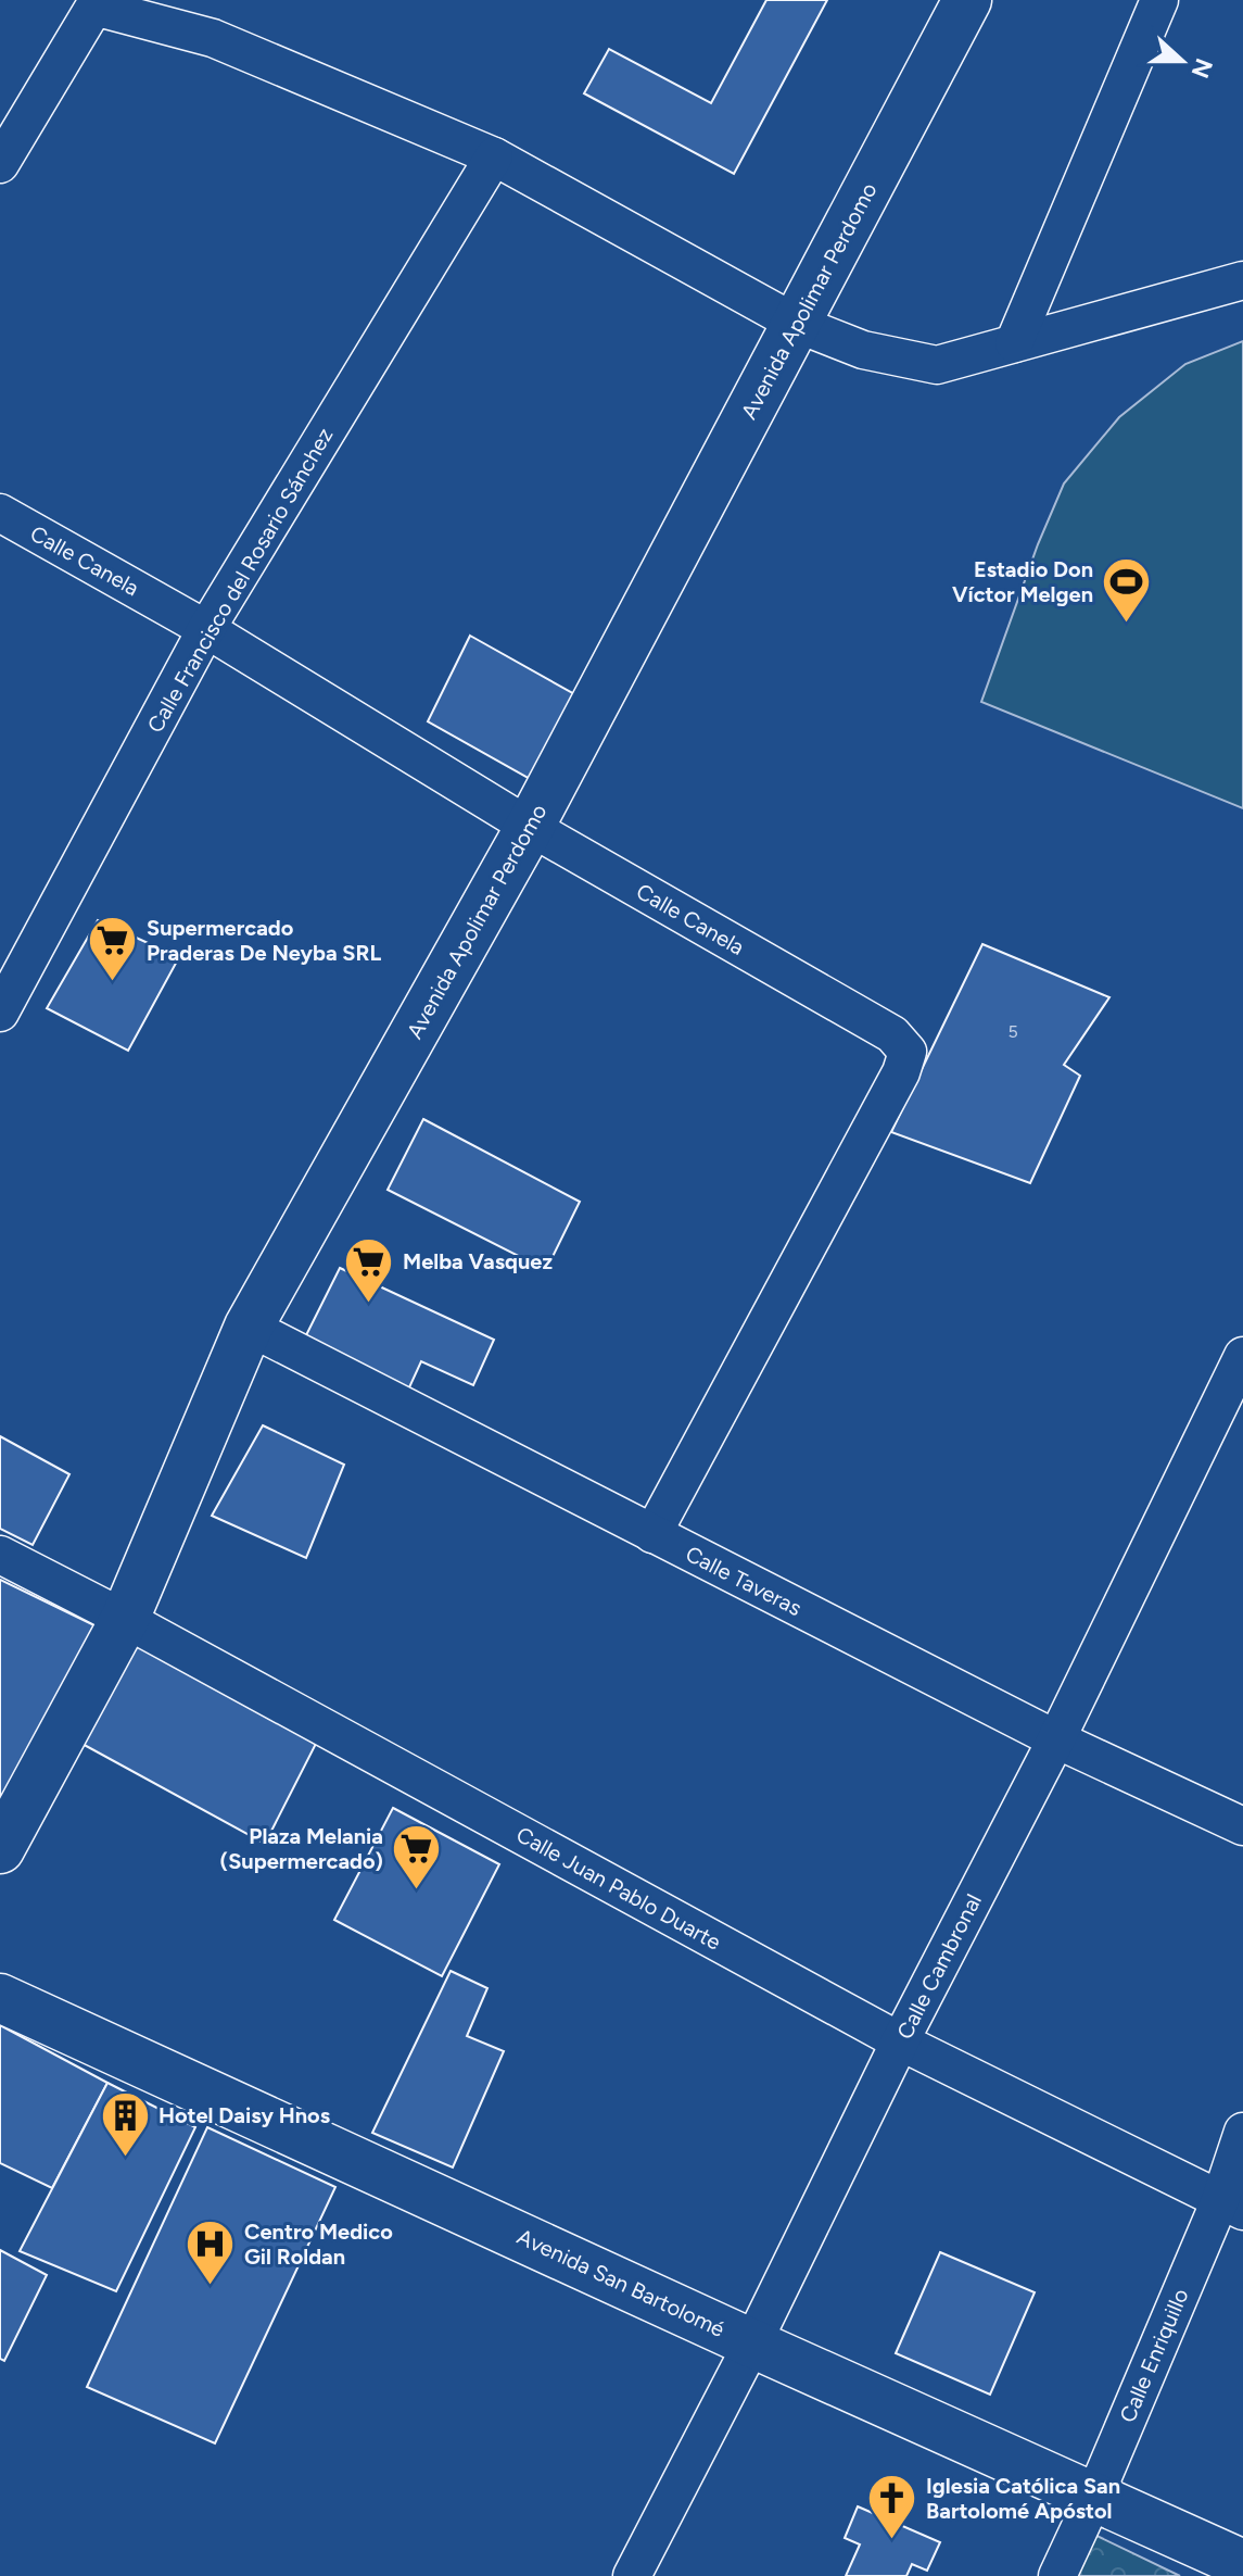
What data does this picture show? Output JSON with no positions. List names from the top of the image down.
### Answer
{
  "streets": {
    "main road": ["Avenida Apolimar Perdomo", "Avenida San Bartolomé"],
    "street": [
      "Calle Canela",
      "Calle Francisco del Rosario Sánchez",
      "Calle Taveras",
      "Calle Juan Pablo Duarte",
      "Calle Cambronal",
      "Calle Enriquillo"
    ]
  },
  "crossings": [
    ["Avenida Apolimar Perdomo", "Calle Canela"],
    ["Avenida Apolimar Perdomo", "Calle Taveras"],
    ["Avenida Apolimar Perdomo", "Calle Juan Pablo Duarte"],
    ["Calle Canela", "Calle Francisco del Rosario Sánchez"],
    ["Calle Canela", "Calle Taveras"],
    ["Calle Taveras", "Calle Cambronal"],
    ["Calle Juan Pablo Duarte", "Calle Cambronal"],
    ["Calle Juan Pablo Duarte", "Calle Enriquillo"],
    ["Calle Cambronal", "Avenida San Bartolomé"],
    ["Avenida San Bartolomé", "Calle Enriquillo"]
  ],
  "places": {
    "sports": ["Estadio Don Víctor Melgen"],
    "supermarket": ["Supermercado Praderas De Neyba SRL", "Melba Vasquez", "Plaza Melania (Supermercado)"],
    "building": ["Hotel Daisy Hnos"],
    "hospital": ["Centro Medico Gil Roldan"],
    "church": ["Iglesia Católica San Bartolomé Apóstol"]
  },
  "house_numbers": ["5"],
  "north": "right"
}
